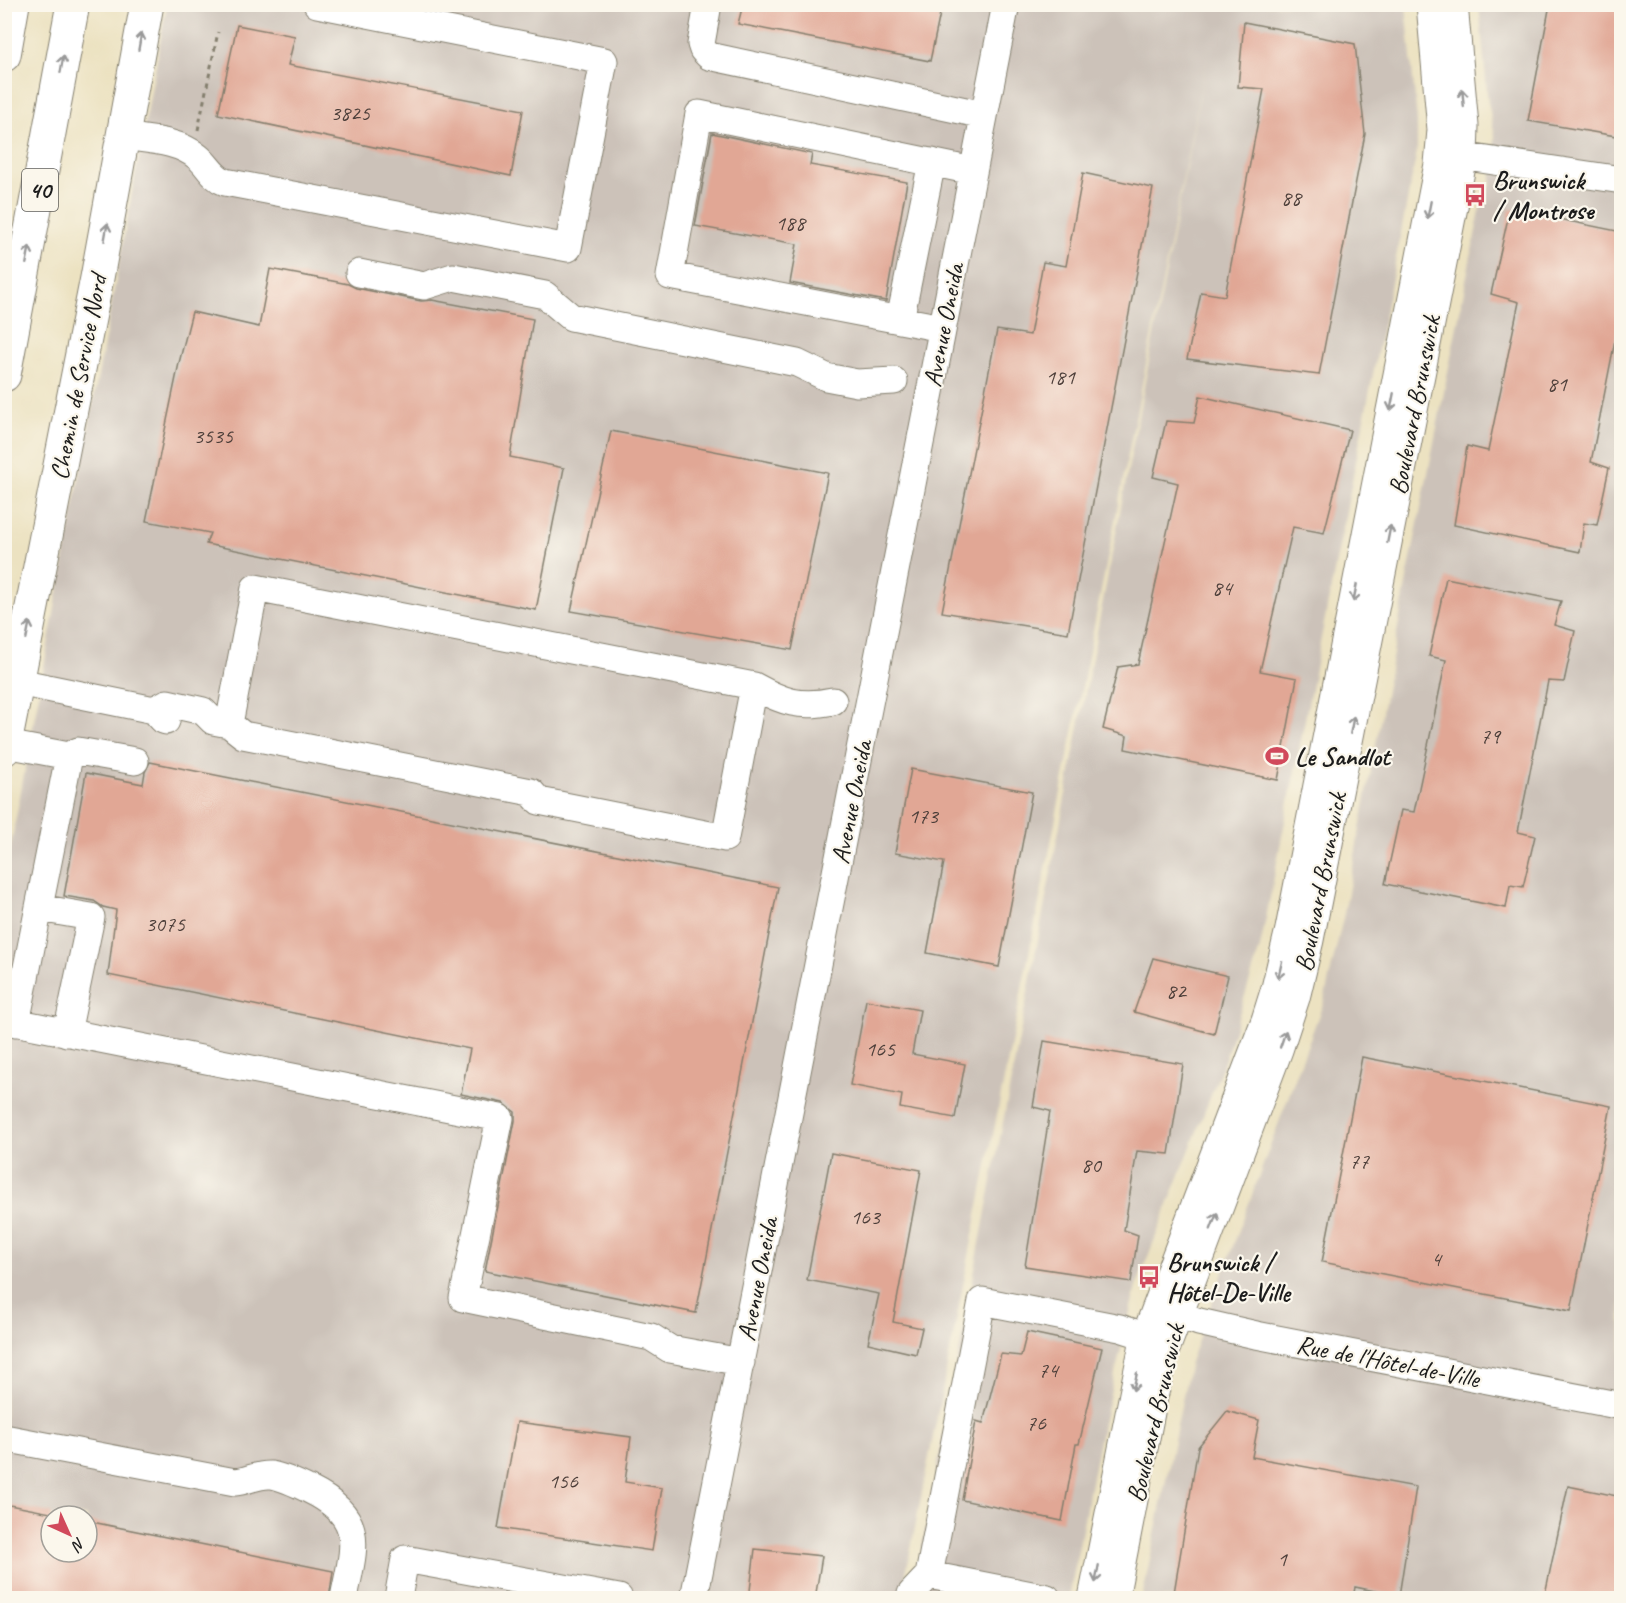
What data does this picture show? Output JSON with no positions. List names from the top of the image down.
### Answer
{
  "streets": {
    "main road": ["40", "Chemin de Service Nord"],
    "street": ["Avenue Oneida", "Boulevard Brunswick", "Rue de l'Hôtel-de-Ville"]
  },
  "crossings": [
    ["Boulevard Brunswick", "Rue de l'Hôtel-de-Ville"]
  ],
  "places": {
    "bus stop": ["Brunswick / Montrose", "Brunswick / Hôtel-De-Ville"],
    "sports": ["Le Sandlot"]
  },
  "house_numbers": [
    "3825",
    "88",
    "188",
    "181",
    "81",
    "3535",
    "84",
    "79",
    "173",
    "3075",
    "82",
    "165",
    "77",
    "80",
    "163",
    "4",
    "74",
    "76",
    "156",
    "1"
  ],
  "north": "bottom right"
}
